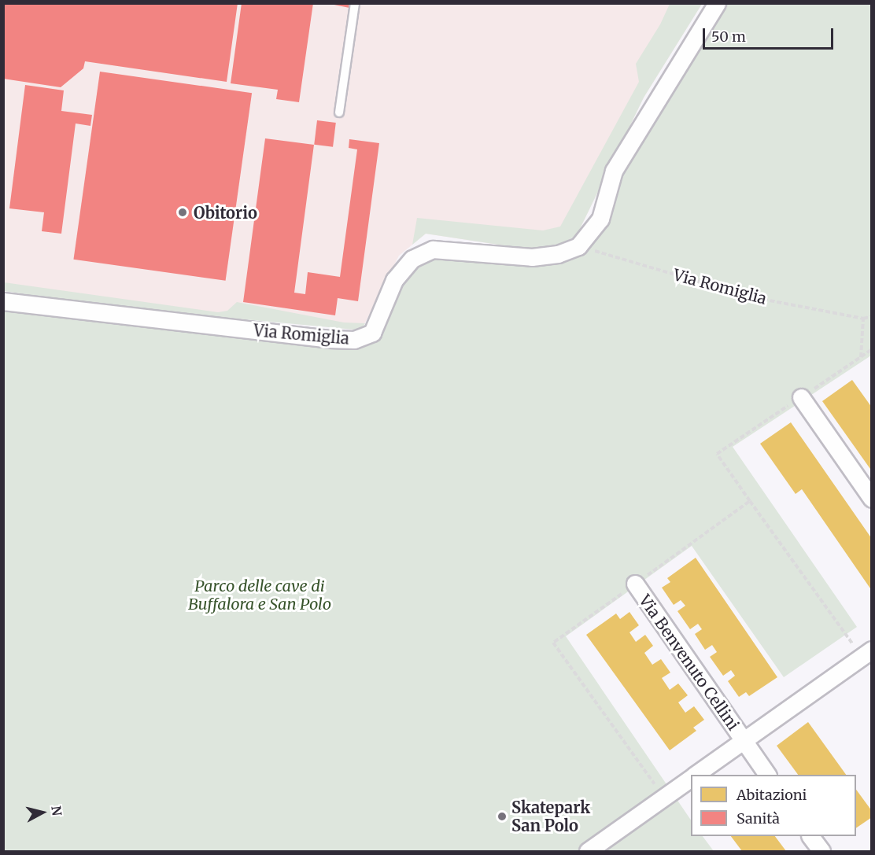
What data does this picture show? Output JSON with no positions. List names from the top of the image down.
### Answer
{
  "streets": {
    "street": ["Via Romiglia", "Via Benvenuto Cellini"]
  },
  "parks": ["Parco delle cave di Buffalora e San Polo"],
  "places": ["Obitorio", "Skatepark San Polo"],
  "legend": ["Abitazioni", "Sanità"],
  "scale_bar": "50 m",
  "north": "right"
}
